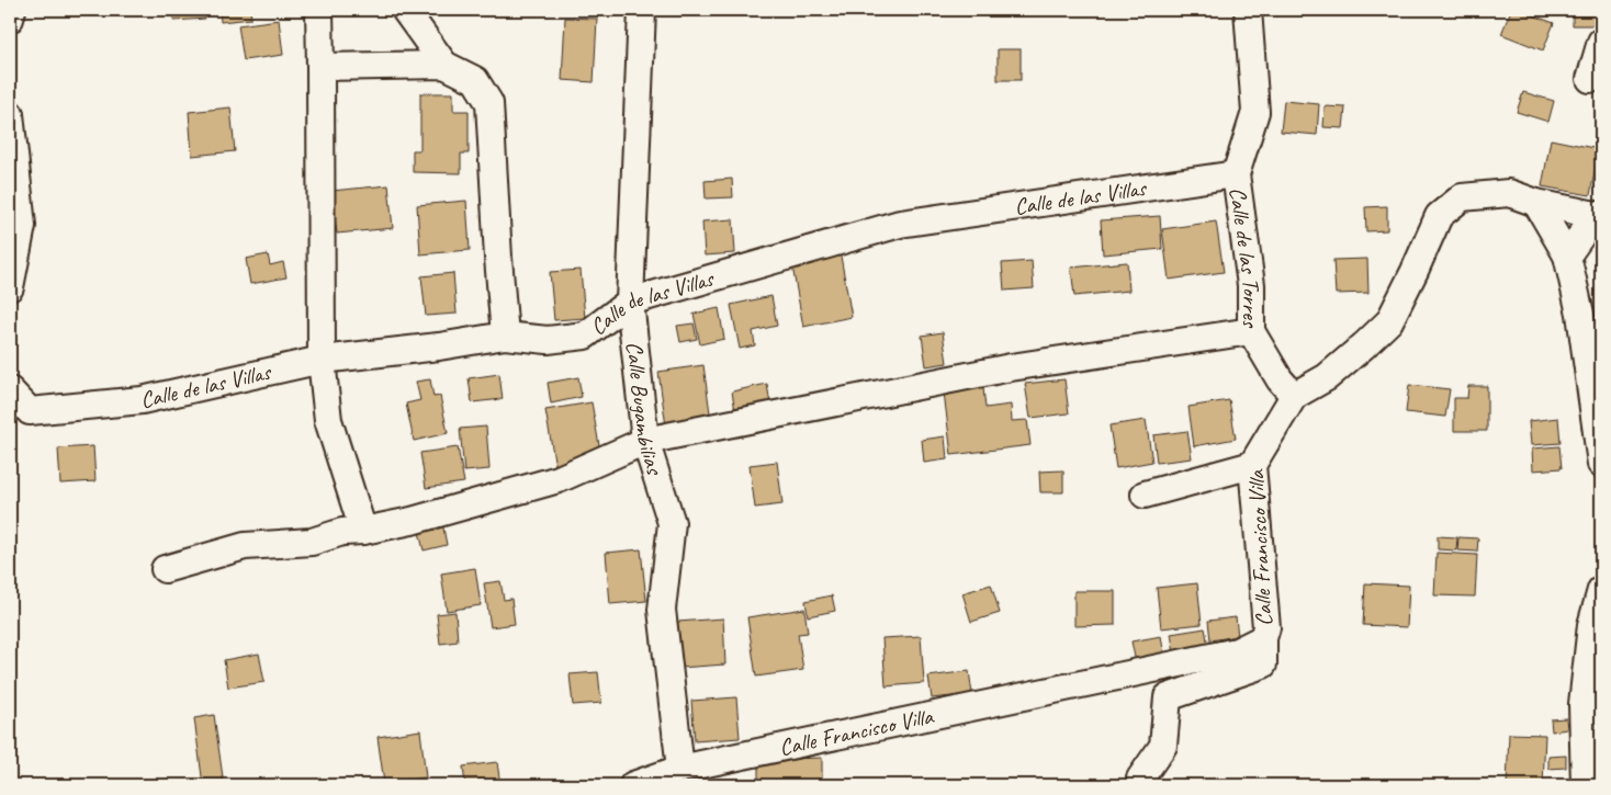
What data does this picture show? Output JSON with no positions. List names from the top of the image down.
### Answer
{
  "streets": {
    "street": [
      "Calle de las Villas",
      "Calle de las Torres",
      "Calle Bugambilias",
      "Calle Francisco Villa"
    ]
  },
  "crossings": [
    ["Calle de las Villas", "Calle de las Torres"],
    ["Calle de las Villas", "Calle Bugambilias"],
    ["Calle de las Torres", "Calle Francisco Villa"],
    ["Calle Bugambilias", "Calle Francisco Villa"]
  ]
}
